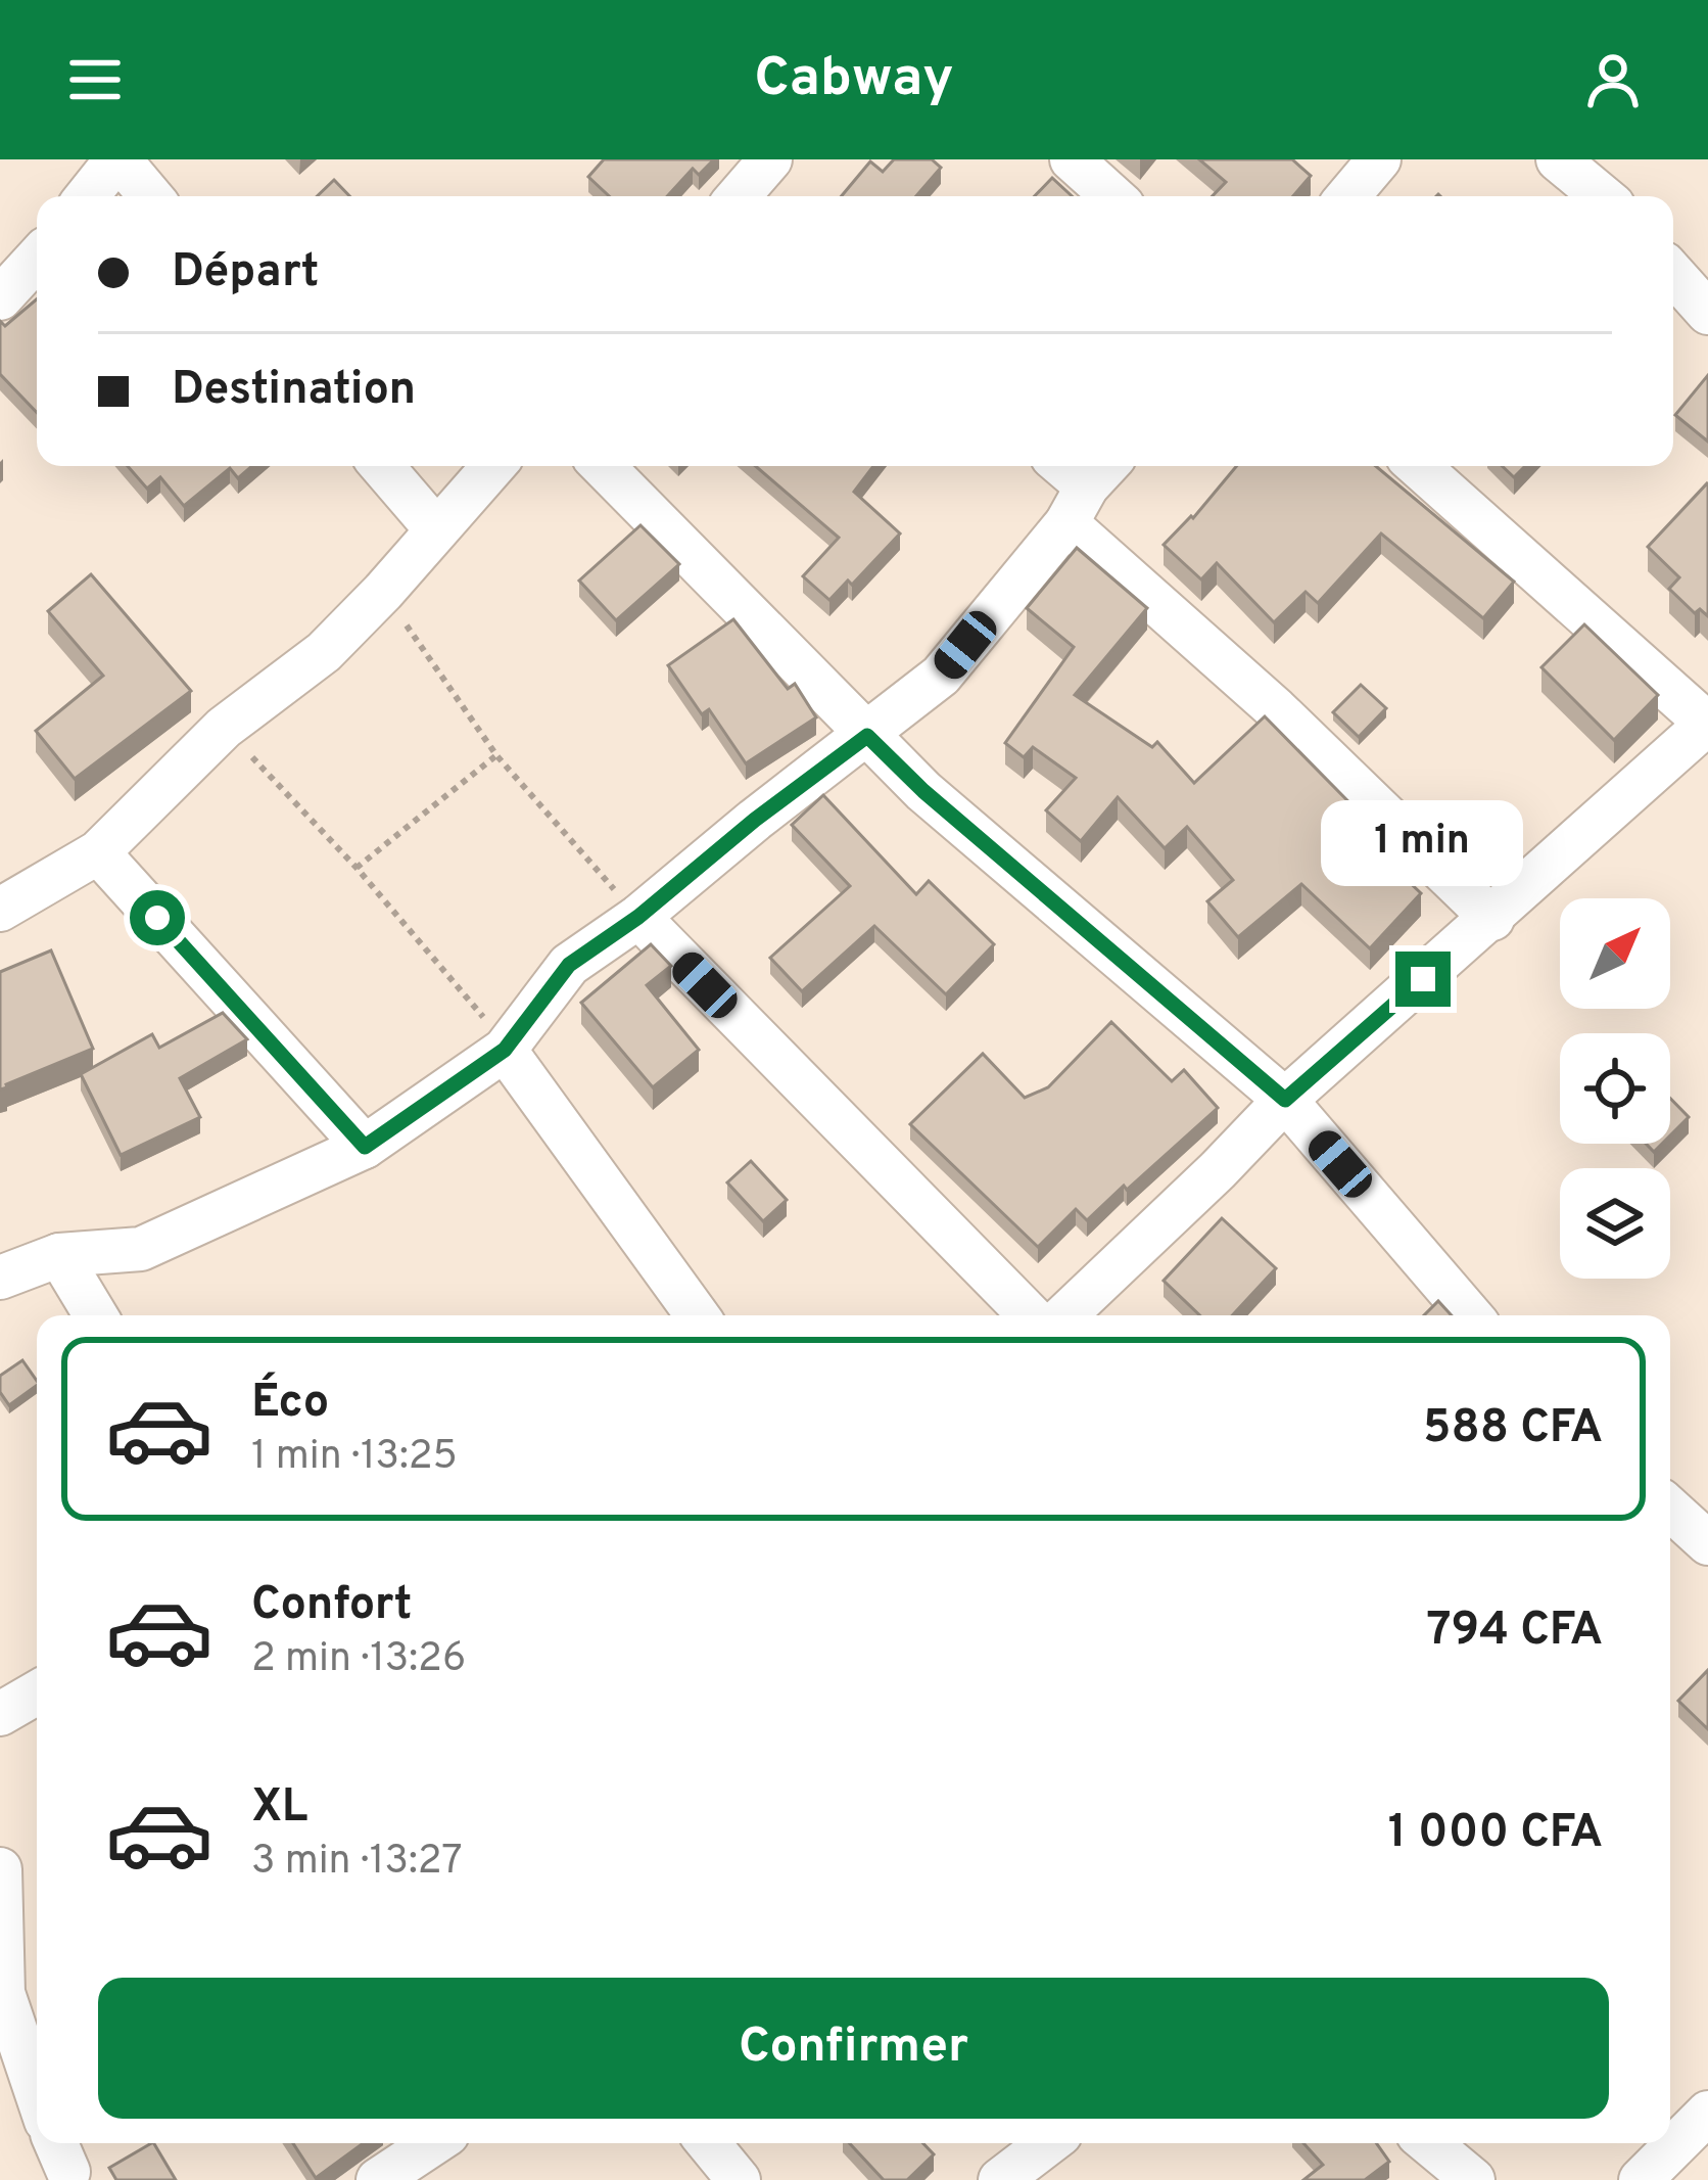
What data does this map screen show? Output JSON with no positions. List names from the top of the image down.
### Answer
{
  "north": "top right",
  "page": {
    "header": "Cabway",
    "banner": ["Départ", "Destination"],
    "bubble": "1 min",
    "list": [
      {
        "name": "Éco",
        "note": "1 min · 13:25",
        "value": "588 CFA"
      },
      {
        "name": "Confort",
        "note": "2 min · 13:26",
        "value": "794 CFA"
      },
      {
        "name": "XL",
        "note": "3 min · 13:27",
        "value": "1 000 CFA"
      }
    ],
    "buttons": "Confirmer"
  }
}
